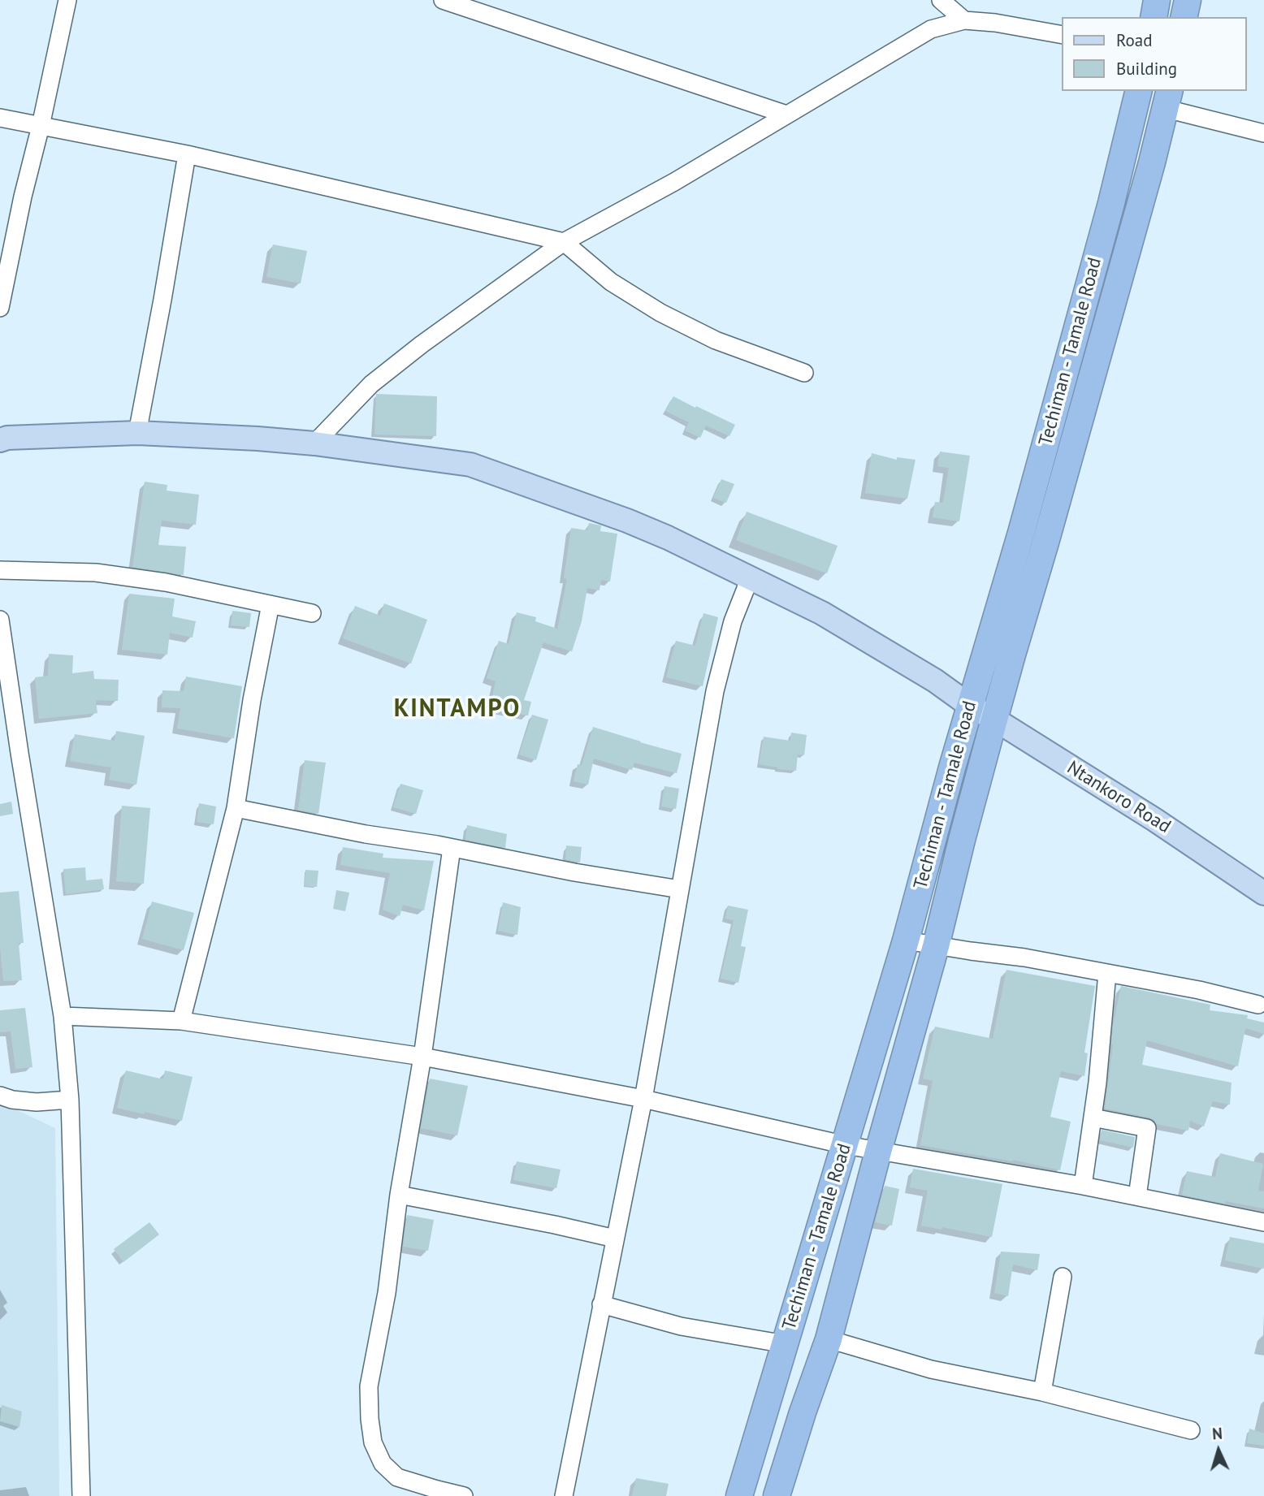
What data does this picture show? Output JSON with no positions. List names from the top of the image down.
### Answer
{
  "streets": {
    "highway": ["Techiman - Tamale Road"],
    "main road": ["Ntankoro Road"]
  },
  "crossings": [
    ["Techiman - Tamale Road", "Ntankoro Road"]
  ],
  "districts": ["KINTAMPO"],
  "legend": ["Road", "Building"],
  "north": "top"
}
